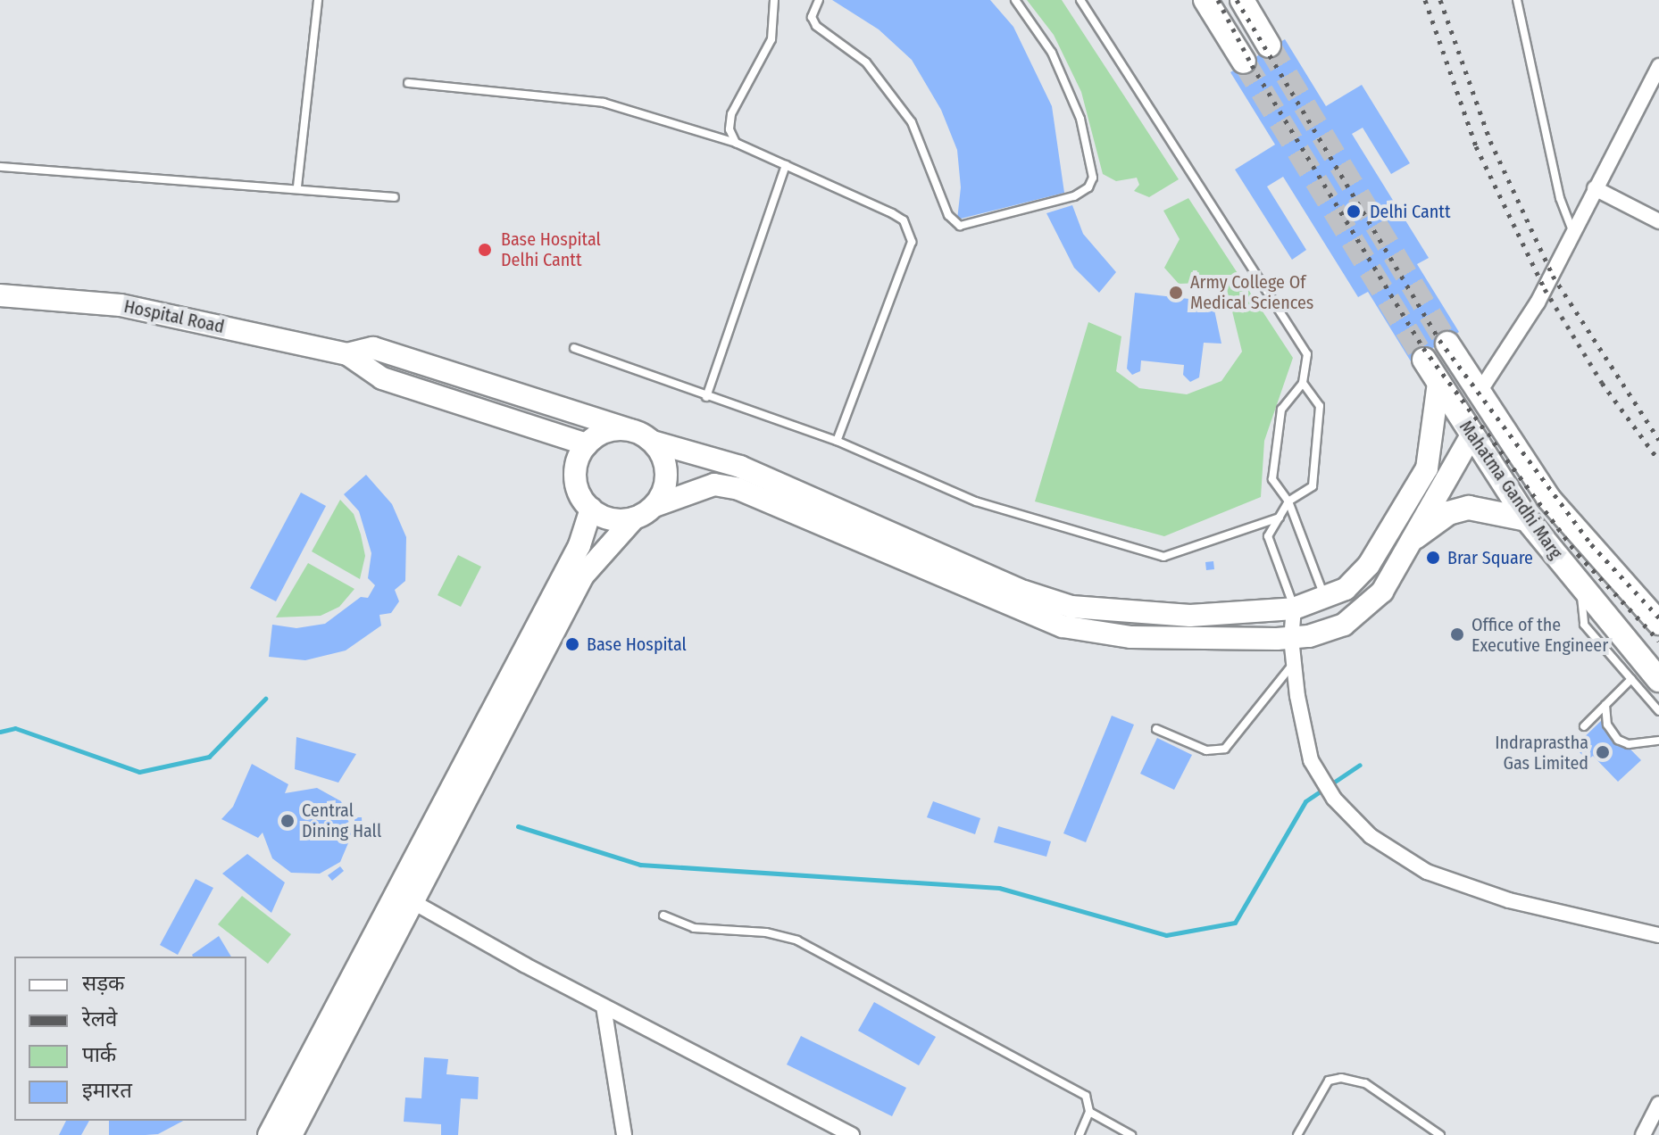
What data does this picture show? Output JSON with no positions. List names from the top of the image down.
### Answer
{
  "streets": {
    "main road": ["Mahatma Gandhi Marg"],
    "street": ["Hospital Road"]
  },
  "places": [
    "Delhi Cantt",
    "Base Hospital Delhi Cantt",
    "Army College Of Medical Sciences",
    "Brar Square",
    "Office of the Executive Engineer",
    "Base Hospital",
    "Indraprastha Gas Limited",
    "Central Dining Hall"
  ],
  "legend": [
    "सड़क",
    "रेलवे",
    "पार्क",
    "इमारत"
  ]
}
